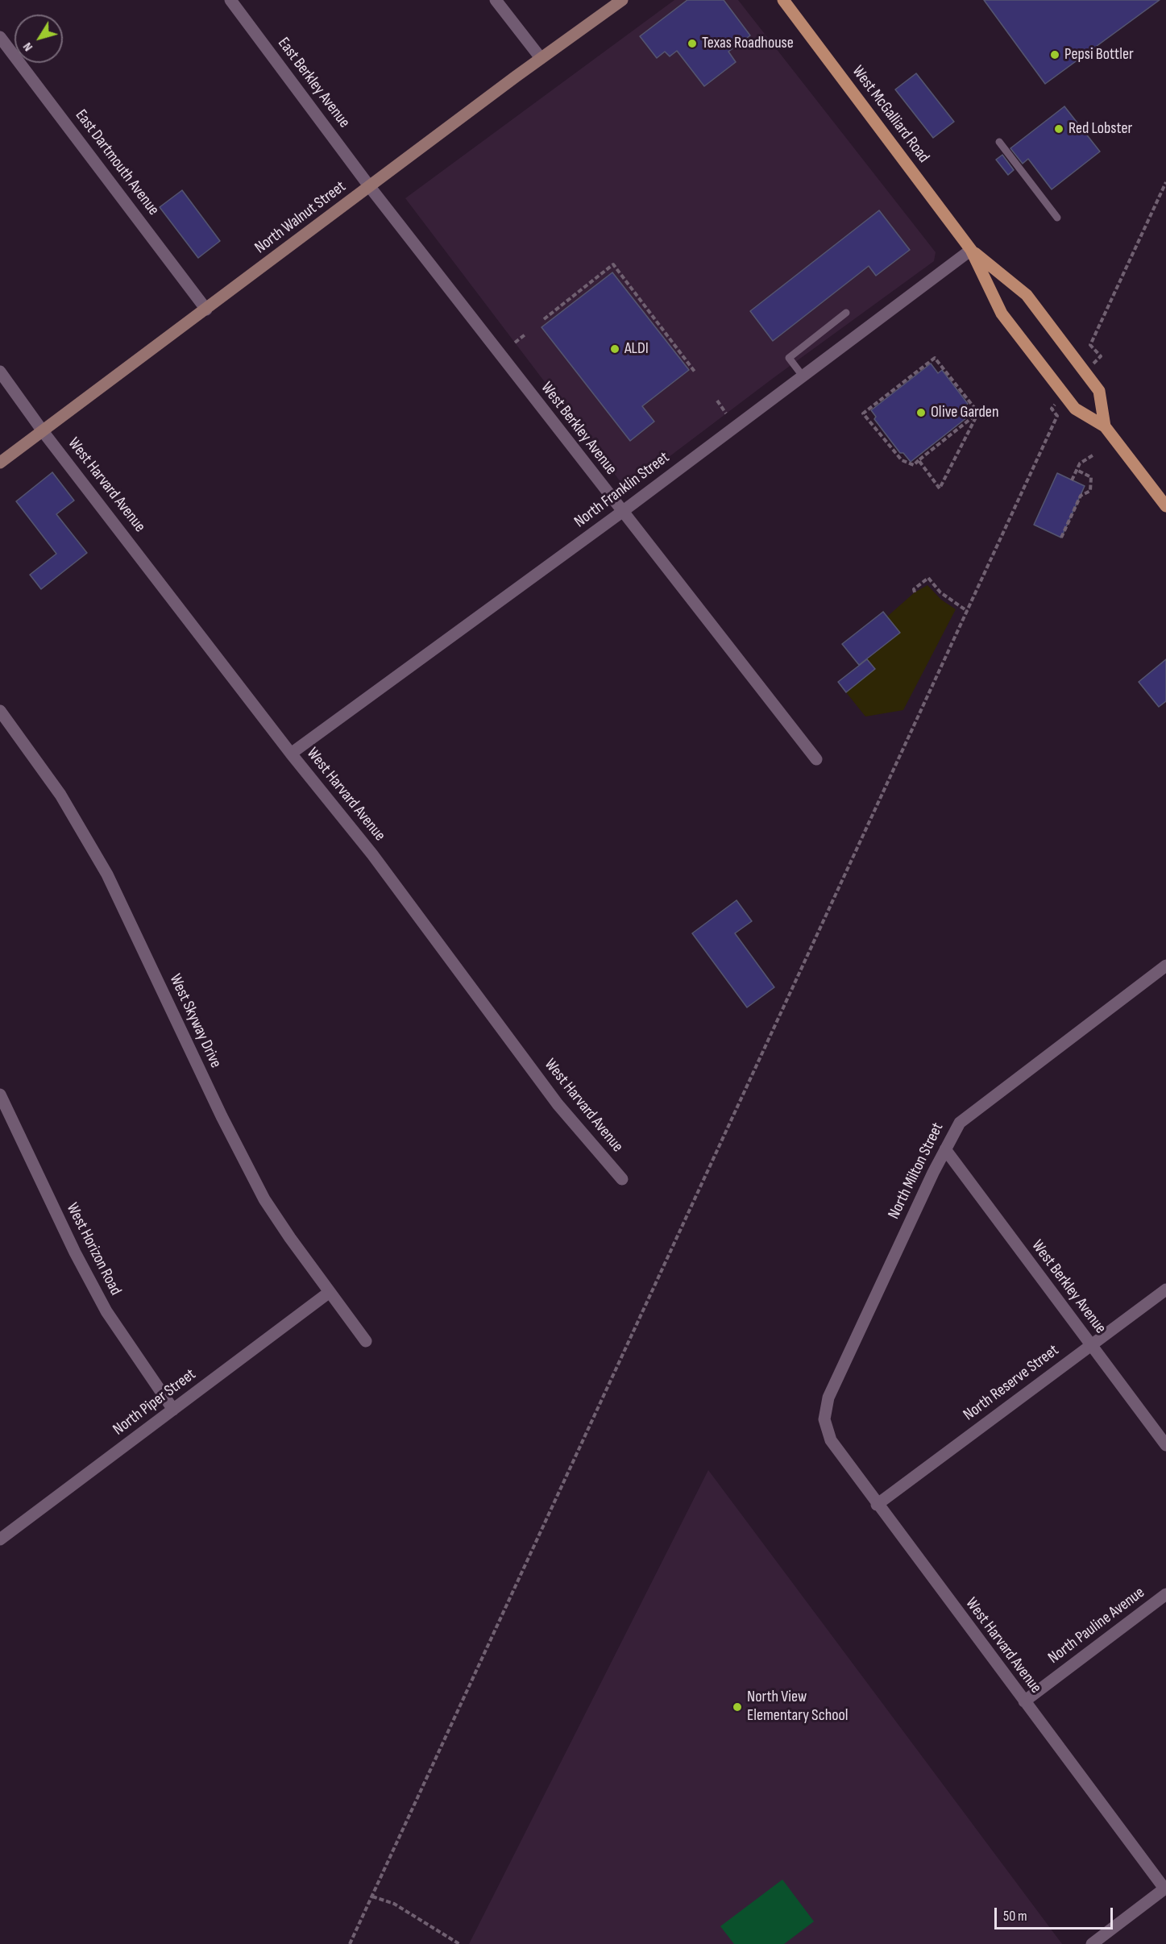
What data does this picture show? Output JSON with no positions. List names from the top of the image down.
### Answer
{
  "streets": {
    "main road": ["West McGalliard Road", "North Walnut Street"],
    "street": [
      "East Berkley Avenue",
      "East Dartmouth Avenue",
      "West Berkley Avenue",
      "West Harvard Avenue",
      "North Franklin Street",
      "West Skyway Drive",
      "North Milton Street",
      "West Horizon Road",
      "North Reserve Street",
      "North Piper Street",
      "North Pauline Avenue"
    ]
  },
  "crossings": [
    ["East Berkley Avenue", "North Walnut Street"],
    ["East Berkley Avenue", "West Berkley Avenue"],
    ["West McGalliard Road", "North Franklin Street"],
    ["East Dartmouth Avenue", "North Walnut Street"],
    ["North Walnut Street", "West Berkley Avenue"],
    ["North Walnut Street", "West Harvard Avenue"],
    ["West Berkley Avenue", "North Franklin Street"],
    ["West Berkley Avenue", "North Milton Street"],
    ["West Berkley Avenue", "North Reserve Street"],
    ["West Harvard Avenue", "North Franklin Street"],
    ["West Harvard Avenue", "North Milton Street"],
    ["West Harvard Avenue", "North Reserve Street"],
    ["West Harvard Avenue", "North Pauline Avenue"],
    ["West Skyway Drive", "North Piper Street"],
    ["West Horizon Road", "North Piper Street"]
  ],
  "places": [
    "Texas Roadhouse",
    "Pepsi Bottler",
    "Red Lobster",
    "ALDI",
    "Olive Garden",
    "North View Elementary School"
  ],
  "scale_bar": "50 m",
  "north": "bottom left"
}
